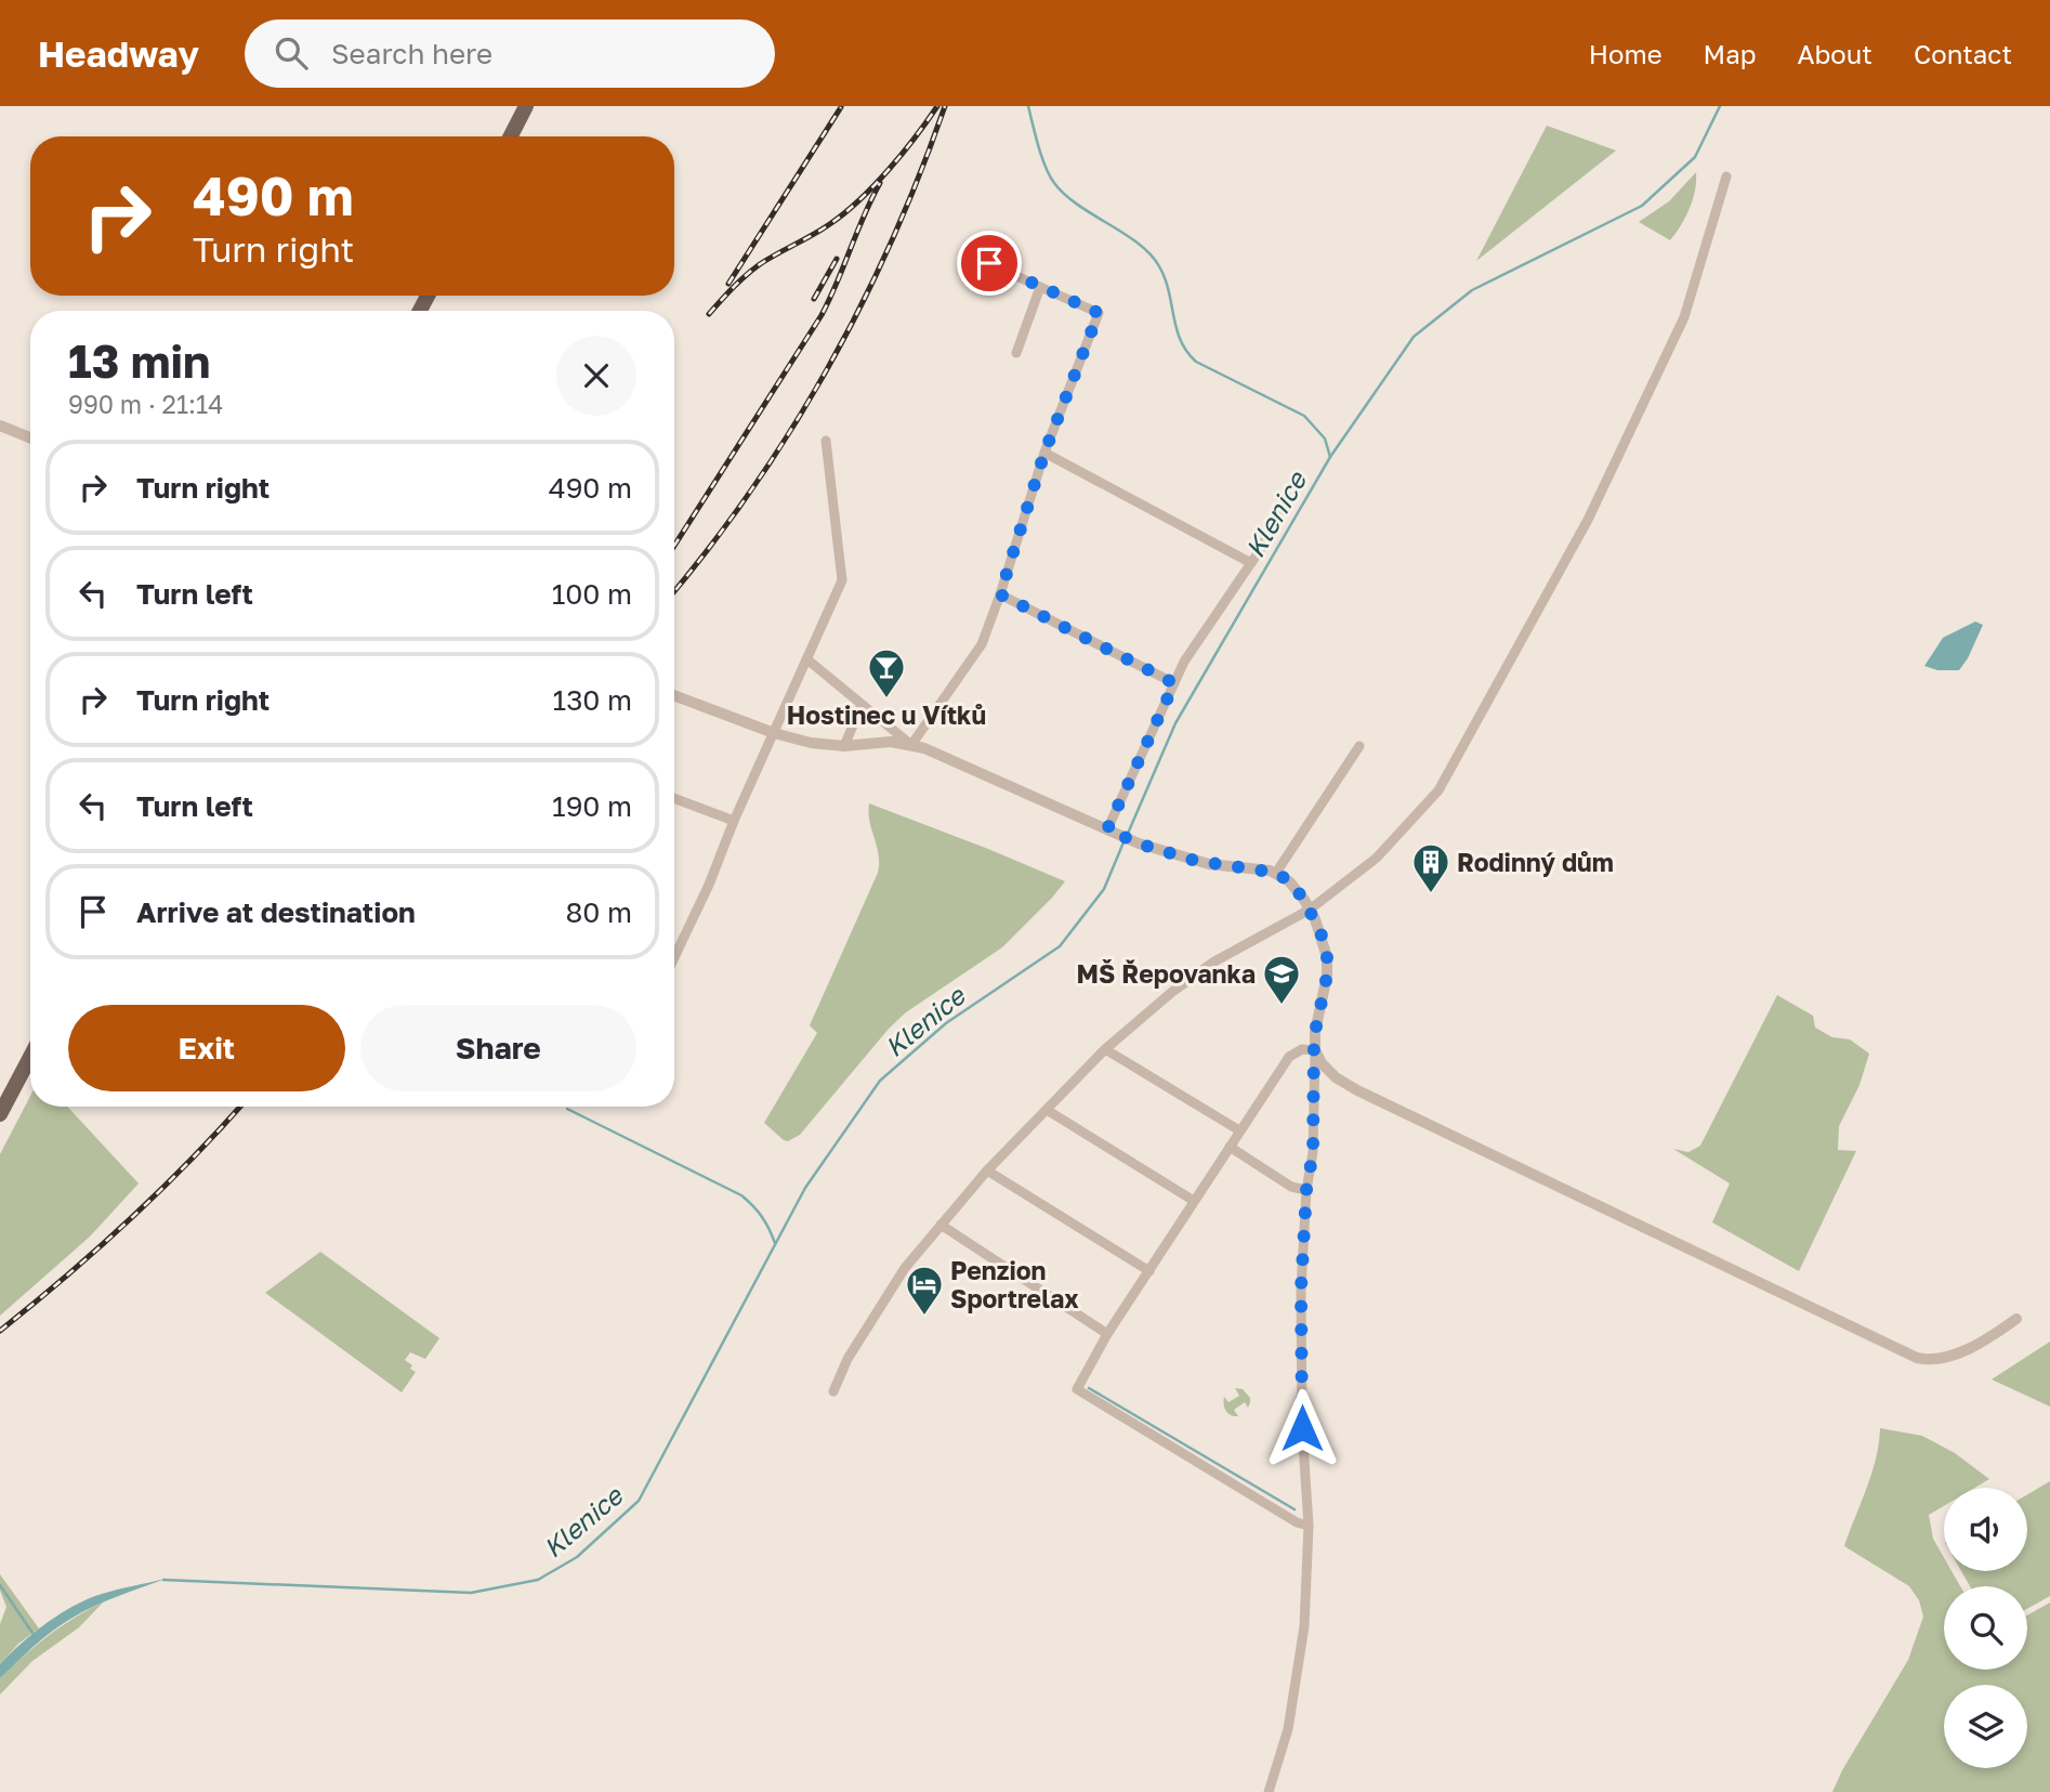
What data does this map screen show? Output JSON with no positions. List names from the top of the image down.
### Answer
{
  "water": ["Klenice"],
  "places": {
    "bar": ["Hostinec u Vítků"],
    "building": ["Rodinný dům"],
    "school or university": ["MŠ Řepovanka"],
    "hotel": ["Penzion Sportrelax"]
  },
  "page": {
    "header": "Headway",
    "search": "Search here",
    "nav": [
      "Home",
      "Map",
      "About",
      "Contact"
    ],
    "turn": ["490 m", "Turn right"],
    "heading": ["13 min", "990 m · 21:14"],
    "list": [
      {
        "name": "Turn right",
        "value": "490 m"
      },
      {
        "name": "Turn left",
        "value": "100 m"
      },
      {
        "name": "Turn right",
        "value": "130 m"
      },
      {
        "name": "Turn left",
        "value": "190 m"
      },
      {
        "name": "Arrive at destination",
        "value": "80 m"
      }
    ],
    "buttons": ["Exit", "Share"]
  }
}
